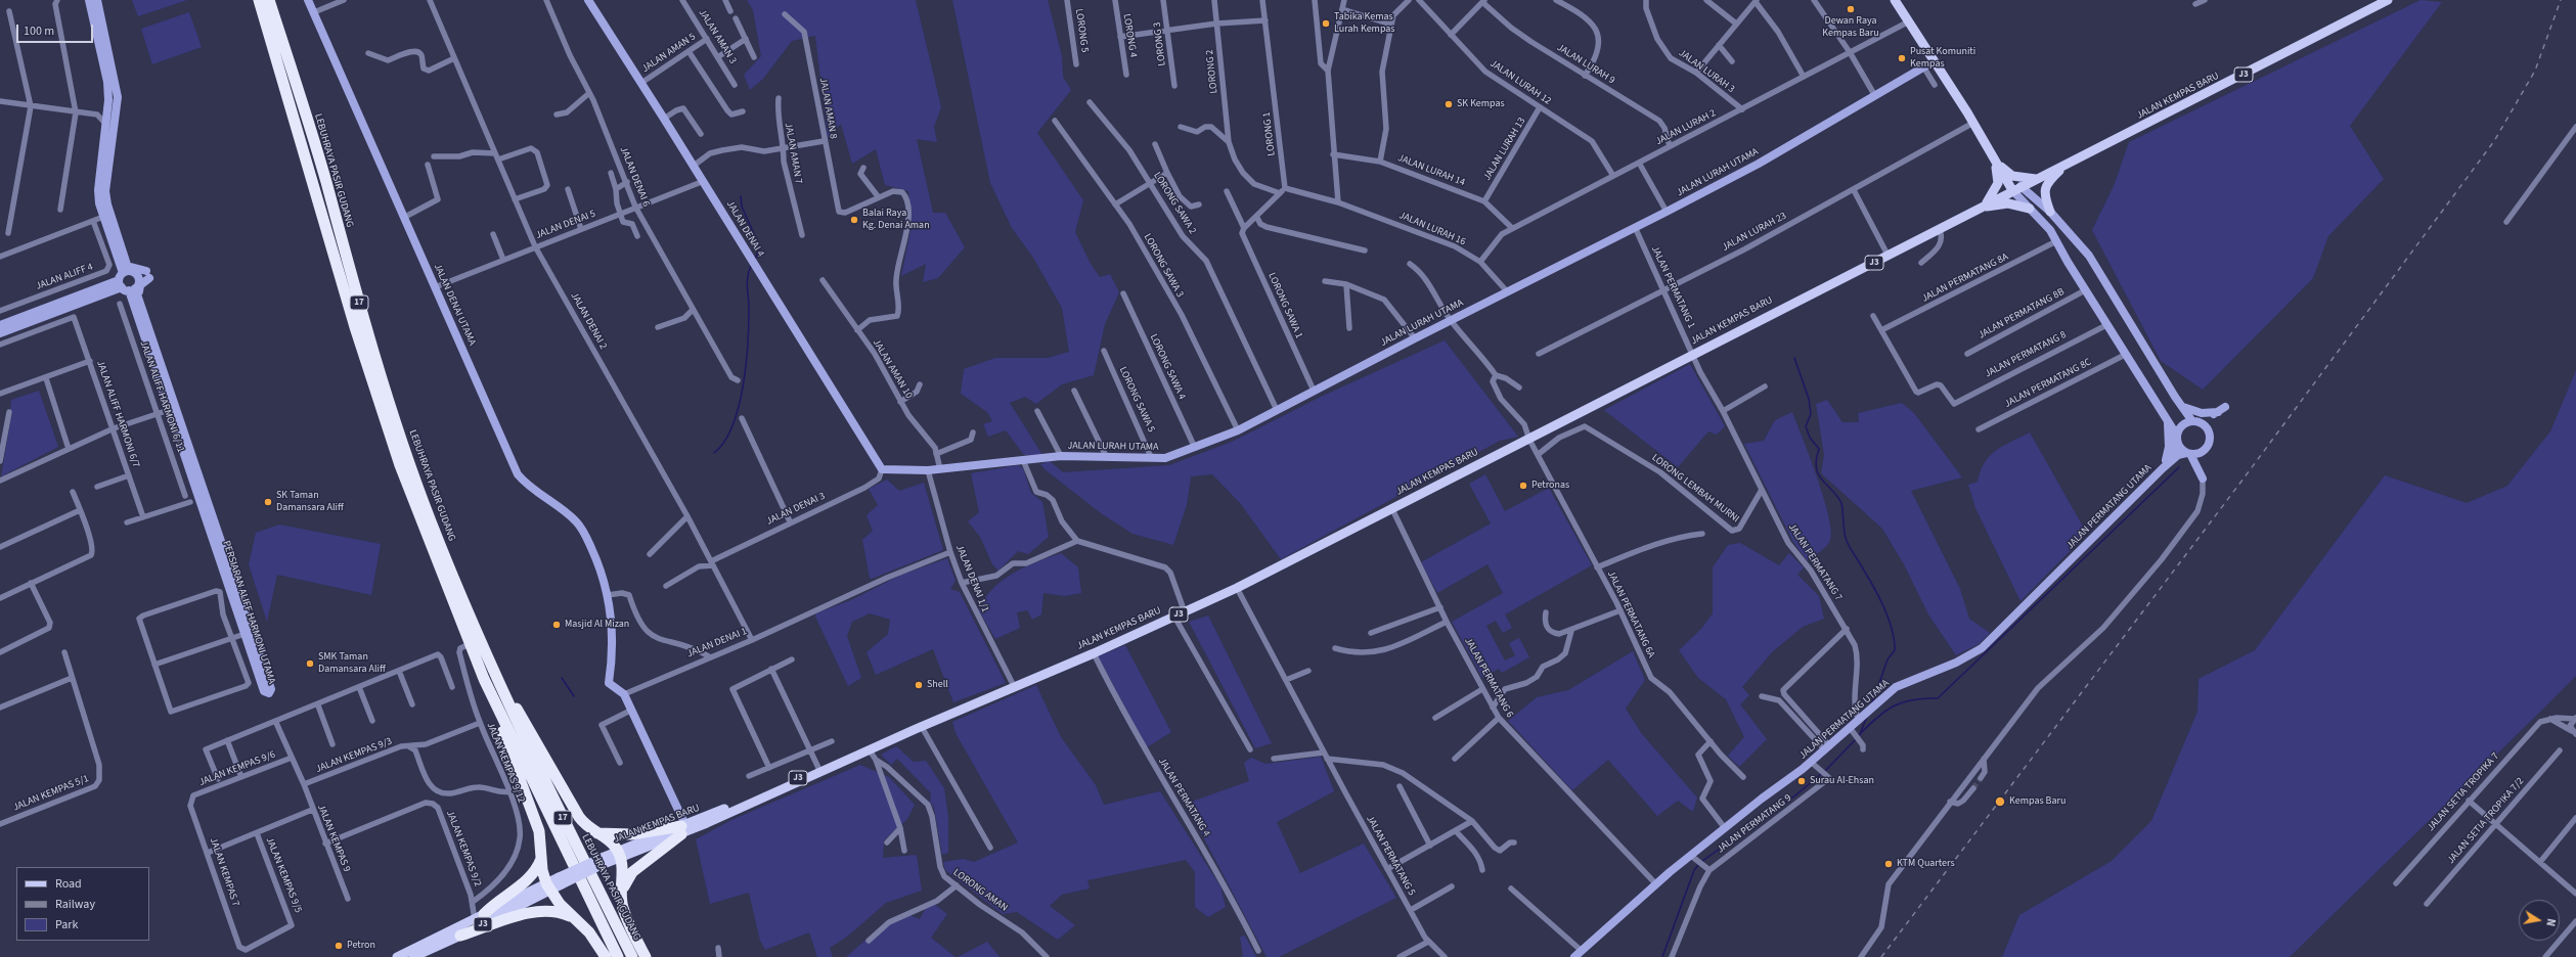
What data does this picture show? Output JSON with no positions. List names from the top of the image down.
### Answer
{
  "streets": {
    "highway": ["LEBUHRAYA PASIR GUDANG", "17"],
    "main road": ["J3", "JALAN KEMPAS BARU"],
    "street": [
      "LORONG 5",
      "LORONG 4",
      "JALAN AMAN 3",
      "LORONG 3",
      "JALAN AMAN 5",
      "JALAN LURAH 9",
      "LORONG 2",
      "JALAN LURAH 3",
      "JALAN LURAH 12",
      "JALAN AMAN 8",
      "JALAN LURAH 2",
      "LORONG 1",
      "JALAN LURAH 13",
      "JALAN AMAN 7",
      "JALAN LURAH 14",
      "JALAN LURAH UTAMA",
      "JALAN DENAI 6",
      "LORONG SAWA 2",
      "JALAN DENAI 5",
      "JALAN DENAI 4",
      "JALAN LURAH 16",
      "JALAN LURAH 23",
      "LORONG SAWA 3",
      "JALAN ALIFF 4",
      "JALAN PERMATANG 8A",
      "JALAN PERMATANG 1",
      "JALAN DENAI UTAMA",
      "LORONG SAWA 1",
      "JALAN PERMATANG 8B",
      "JALAN DENAI 2",
      "JALAN PERMATANG 8",
      "LORONG SAWA 4",
      "JALAN AMAN 10",
      "JALAN PERMATANG 8C",
      "JALAN ALIFF HARMONI 6/11",
      "LORONG SAWA 5",
      "JALAN ALIFF HARMONI 6/7",
      "LORONG LEMBAH MURNI",
      "JALAN PERMATANG UTAMA",
      "JALAN DENAI 3",
      "JALAN PERMATANG 7",
      "JALAN DENAI 1/1",
      "PERSIARAN ALIFF HARMONI UTAMA",
      "JALAN PERMATANG 6A",
      "JALAN DENAI 1",
      "JALAN PERMATANG 6",
      "JALAN KEMPAS 9/3",
      "JALAN KEMPAS 9/12",
      "JALAN KEMPAS 9/6",
      "JALAN SETIA TROPIKA 7",
      "JALAN KEMPAS 5/1",
      "JALAN PERMATANG 4",
      "JALAN SETIA TROPIKA 7/2",
      "JALAN PERMATANG 9",
      "JALAN KEMPAS 9",
      "JALAN KEMPAS 9/2",
      "JALAN PERMATANG 5",
      "JALAN KEMPAS 7",
      "JALAN KEMPAS 9/5",
      "LORONG AMAN"
    ]
  },
  "crossings": [
    ["JALAN AMAN 3", "JALAN AMAN 5"],
    ["JALAN AMAN 5", "JALAN DENAI 4"],
    ["JALAN LURAH 9", "JALAN LURAH 2"],
    ["JALAN LURAH 3", "JALAN LURAH 2"],
    ["JALAN LURAH 12", "JALAN LURAH 2"],
    ["JALAN LURAH 12", "JALAN LURAH 13"],
    ["JALAN KEMPAS BARU", "JALAN PERMATANG 1"],
    ["JALAN KEMPAS BARU", "JALAN PERMATANG 7"],
    ["JALAN KEMPAS BARU", "JALAN DENAI 1/1"],
    ["JALAN KEMPAS BARU", "JALAN PERMATANG 6A"],
    ["JALAN KEMPAS BARU", "JALAN PERMATANG 6"],
    ["JALAN KEMPAS BARU", "JALAN PERMATANG 4"],
    ["JALAN KEMPAS BARU", "JALAN KEMPAS 9/2"],
    ["JALAN KEMPAS BARU", "LORONG AMAN"],
    ["JALAN LURAH 2", "JALAN LURAH 14"],
    ["JALAN LURAH 2", "JALAN LURAH 16"],
    ["LORONG 1", "JALAN LURAH 16"],
    ["JALAN LURAH 13", "JALAN LURAH 14"],
    ["JALAN LURAH UTAMA", "LORONG SAWA 2"],
    ["JALAN LURAH UTAMA", "JALAN DENAI 4"],
    ["JALAN LURAH UTAMA", "JALAN LURAH 16"],
    ["JALAN LURAH UTAMA", "LORONG SAWA 3"],
    ["JALAN LURAH UTAMA", "JALAN PERMATANG 1"],
    ["JALAN LURAH UTAMA", "LORONG SAWA 1"],
    ["JALAN LURAH UTAMA", "LORONG SAWA 4"],
    ["JALAN LURAH UTAMA", "JALAN AMAN 10"],
    ["JALAN LURAH UTAMA", "LORONG SAWA 5"],
    ["JALAN LURAH UTAMA", "JALAN DENAI 3"],
    ["JALAN LURAH UTAMA", "JALAN DENAI 1/1"],
    ["JALAN DENAI 6", "JALAN DENAI 5"],
    ["JALAN DENAI 5", "JALAN DENAI 4"],
    ["JALAN DENAI 5", "JALAN DENAI UTAMA"],
    ["JALAN DENAI 5", "JALAN DENAI 2"],
    ["JALAN DENAI 4", "JALAN DENAI 3"],
    ["JALAN LURAH 23", "JALAN PERMATANG 1"],
    ["JALAN PERMATANG 8A", "JALAN PERMATANG 8"],
    ["JALAN PERMATANG 1", "JALAN PERMATANG 7"],
    ["17", "JALAN KEMPAS 9/12"],
    ["JALAN DENAI UTAMA", "JALAN DENAI 1"],
    ["JALAN DENAI 2", "JALAN DENAI 3"],
    ["JALAN DENAI 2", "JALAN DENAI 1"],
    ["LORONG LEMBAH MURNI", "JALAN PERMATANG 7"],
    ["LORONG LEMBAH MURNI", "JALAN PERMATANG 6A"],
    ["JALAN PERMATANG UTAMA", "JALAN PERMATANG 7"],
    ["JALAN PERMATANG UTAMA", "JALAN PERMATANG 6"],
    ["JALAN PERMATANG UTAMA", "JALAN PERMATANG 9"],
    ["JALAN DENAI 1/1", "JALAN DENAI 1"],
    ["JALAN KEMPAS 9/3", "JALAN KEMPAS 9/12"],
    ["JALAN KEMPAS 9/3", "JALAN KEMPAS 9"],
    ["JALAN KEMPAS 9/12", "JALAN KEMPAS 9/2"],
    ["JALAN KEMPAS 9/6", "JALAN KEMPAS 9"],
    ["JALAN KEMPAS 9/6", "JALAN KEMPAS 7"],
    ["JALAN KEMPAS 9", "JALAN KEMPAS 9/2"],
    ["JALAN KEMPAS 7", "JALAN KEMPAS 9/5"]
  ],
  "places": [
    "Dewan Raya Kempas Baru",
    "Tabika Kemas Lurah Kempas",
    "Pusat Komuniti Kempas",
    "SK Kempas",
    "Balai Raya Kg. Denai Aman",
    "Petronas",
    "SK Taman Damansara Aliff",
    "Masjid Al Mizan",
    "SMK Taman Damansara Aliff",
    "Shell",
    "Surau Al-Ehsan",
    "Kempas Baru",
    "KTM Quarters",
    "Petron"
  ],
  "legend": ["Road", "Railway", "Park"],
  "scale_bar": "100 m",
  "north": "right"
}
